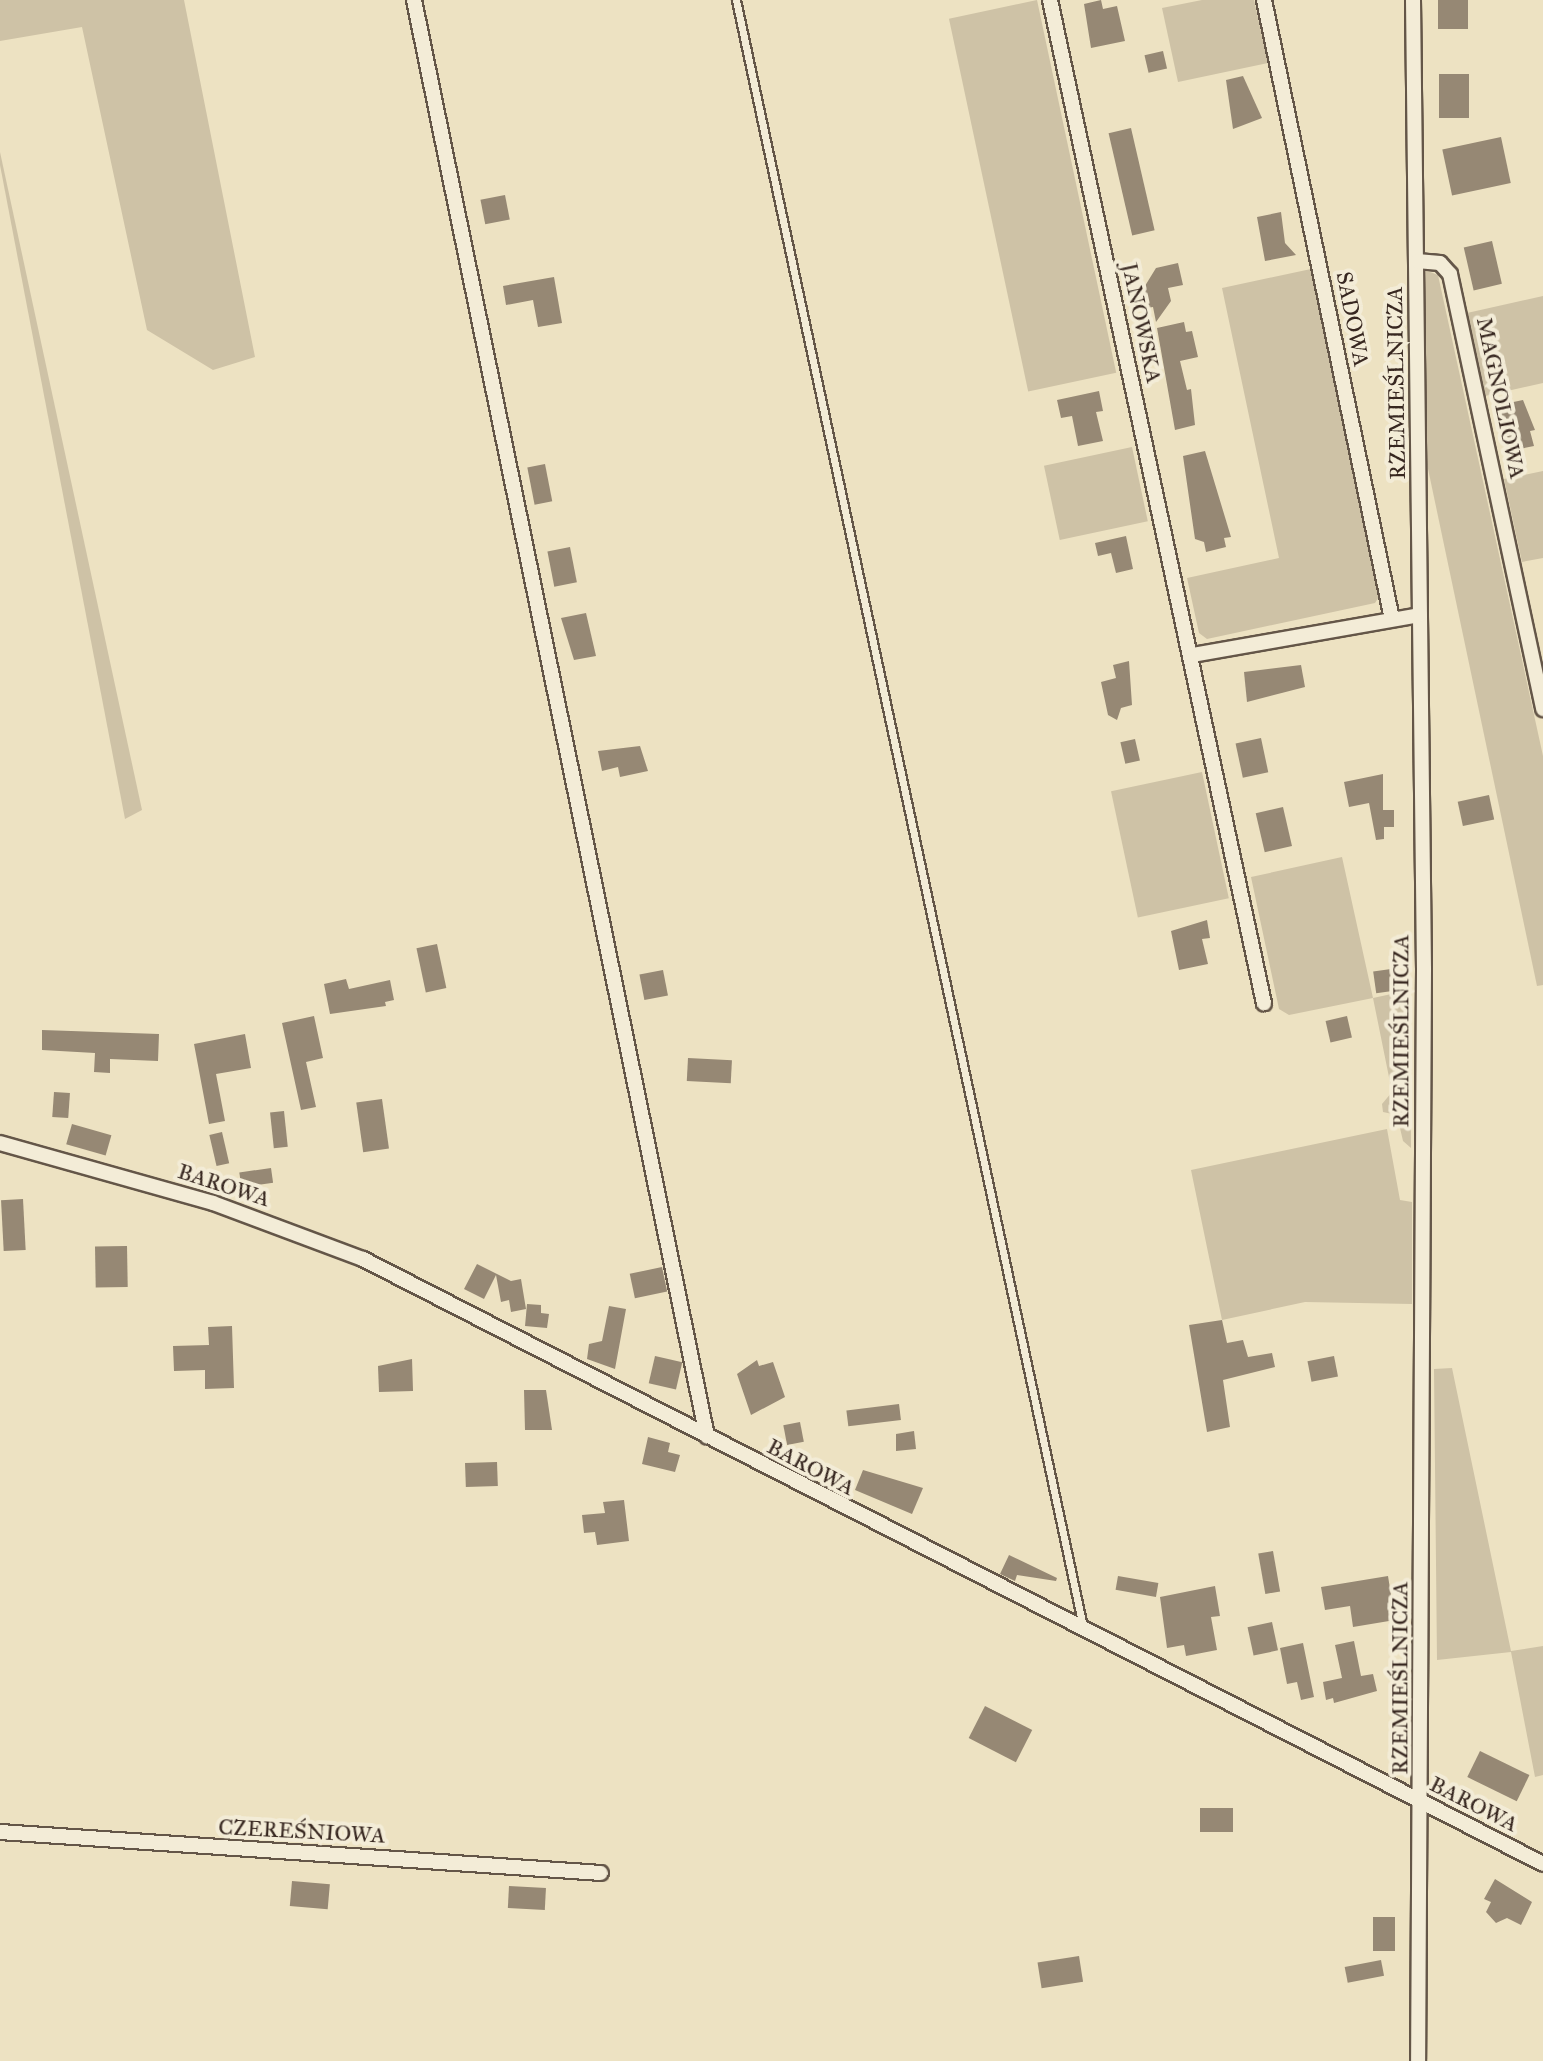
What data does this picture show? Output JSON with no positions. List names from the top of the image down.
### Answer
{
  "streets": {
    "street": [
      "SADOWA",
      "JANOWSKA",
      "RZEMIEŚLNICZA",
      "MAGNOLIOWA",
      "BAROWA",
      "CZEREŚNIOWA"
    ]
  },
  "crossings": [
    ["RZEMIEŚLNICZA", "MAGNOLIOWA"],
    ["RZEMIEŚLNICZA", "BAROWA"]
  ]
}
